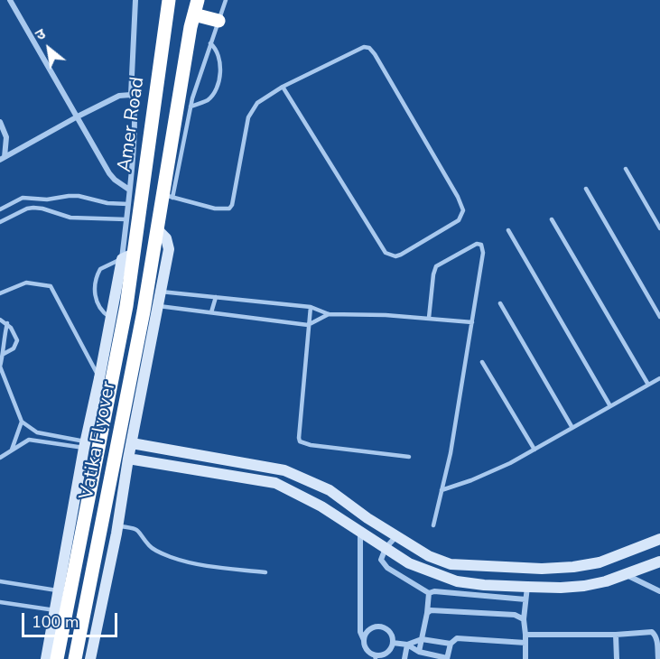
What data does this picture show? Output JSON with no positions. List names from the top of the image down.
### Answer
{
  "streets": {
    "highway": ["Amer Road", "Vatika Flyover"]
  },
  "crossings": [
    ["Amer Road", "Vatika Flyover"]
  ],
  "scale_bar": "100 m",
  "north": "top left"
}
